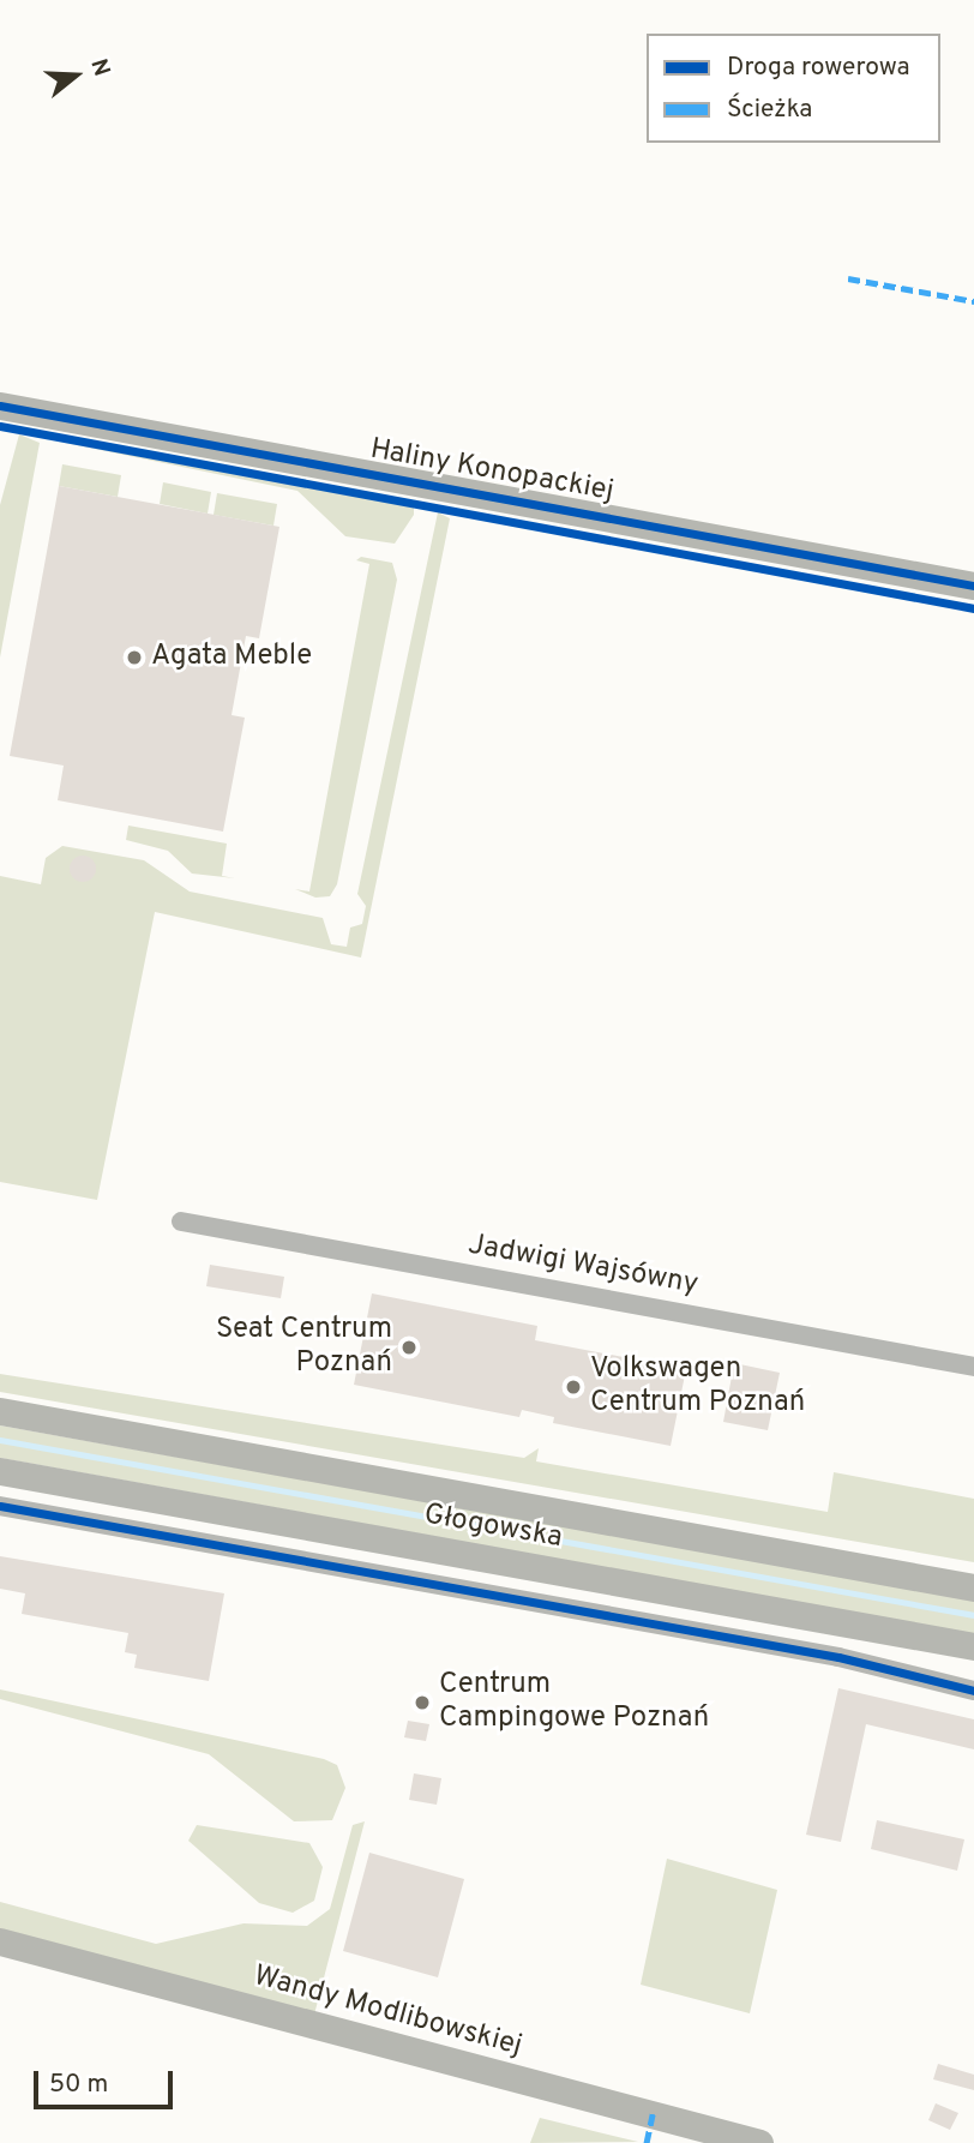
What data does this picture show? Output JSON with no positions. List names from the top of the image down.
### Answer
{
  "streets": {
    "main road": ["Haliny Konopackiej", "Głogowska", "Wandy Modlibowskiej"],
    "street": ["Jadwigi Wajsówny"]
  },
  "places": [
    "Agata Meble",
    "Seat Centrum Poznań",
    "Volkswagen Centrum Poznań",
    "Centrum Campingowe Poznań"
  ],
  "legend": ["Droga rowerowa", "Ścieżka"],
  "scale_bar": "50 m",
  "north": "right"
}
